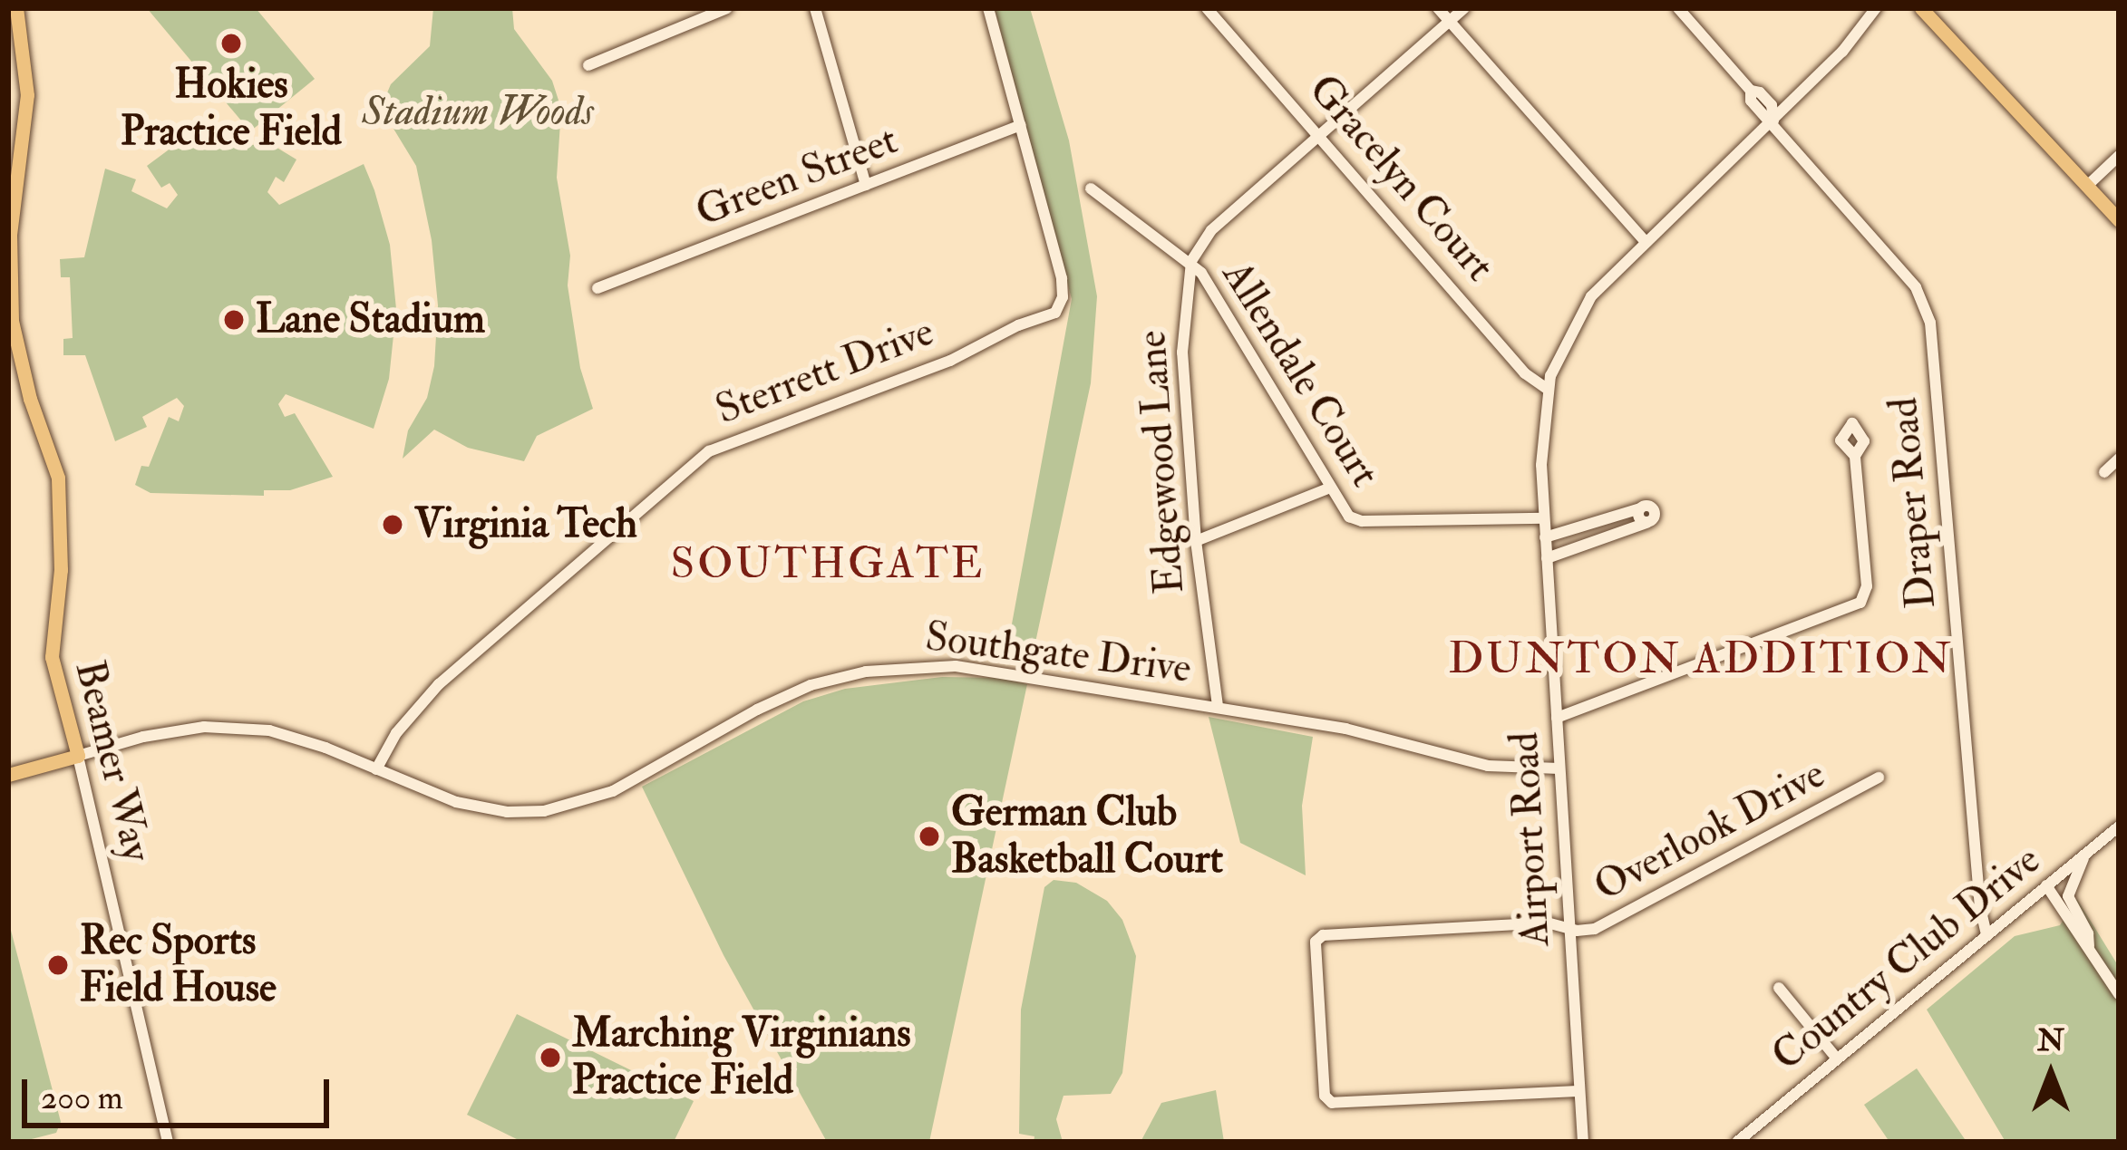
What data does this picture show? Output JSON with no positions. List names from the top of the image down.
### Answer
{
  "streets": {
    "main road": ["Southgate Drive", "Beamer Way"],
    "street": [
      "Green Street",
      "Gracelyn Court",
      "Sterrett Drive",
      "Allendale Court",
      "Edgewood Lane",
      "Draper Road",
      "Overlook Drive",
      "Airport Road",
      "Country Club Drive"
    ]
  },
  "crossings": [
    ["Green Street", "Sterrett Drive"],
    ["Gracelyn Court", "Airport Road"],
    ["Sterrett Drive", "Southgate Drive"],
    ["Allendale Court", "Edgewood Lane"],
    ["Allendale Court", "Airport Road"],
    ["Edgewood Lane", "Southgate Drive"],
    ["Draper Road", "Airport Road"],
    ["Draper Road", "Country Club Drive"],
    ["Southgate Drive", "Beamer Way"],
    ["Southgate Drive", "Airport Road"],
    ["Overlook Drive", "Airport Road"]
  ],
  "districts": ["SOUTHGATE", "DUNTON ADDITION"],
  "parks": ["Stadium Woods"],
  "places": [
    "Hokies Practice Field",
    "Lane Stadium",
    "Virginia Tech",
    "German Club Basketball Court",
    "Rec Sports Field House",
    "Marching Virginians Practice Field"
  ],
  "scale_bar": "200 m",
  "north": "top"
}
